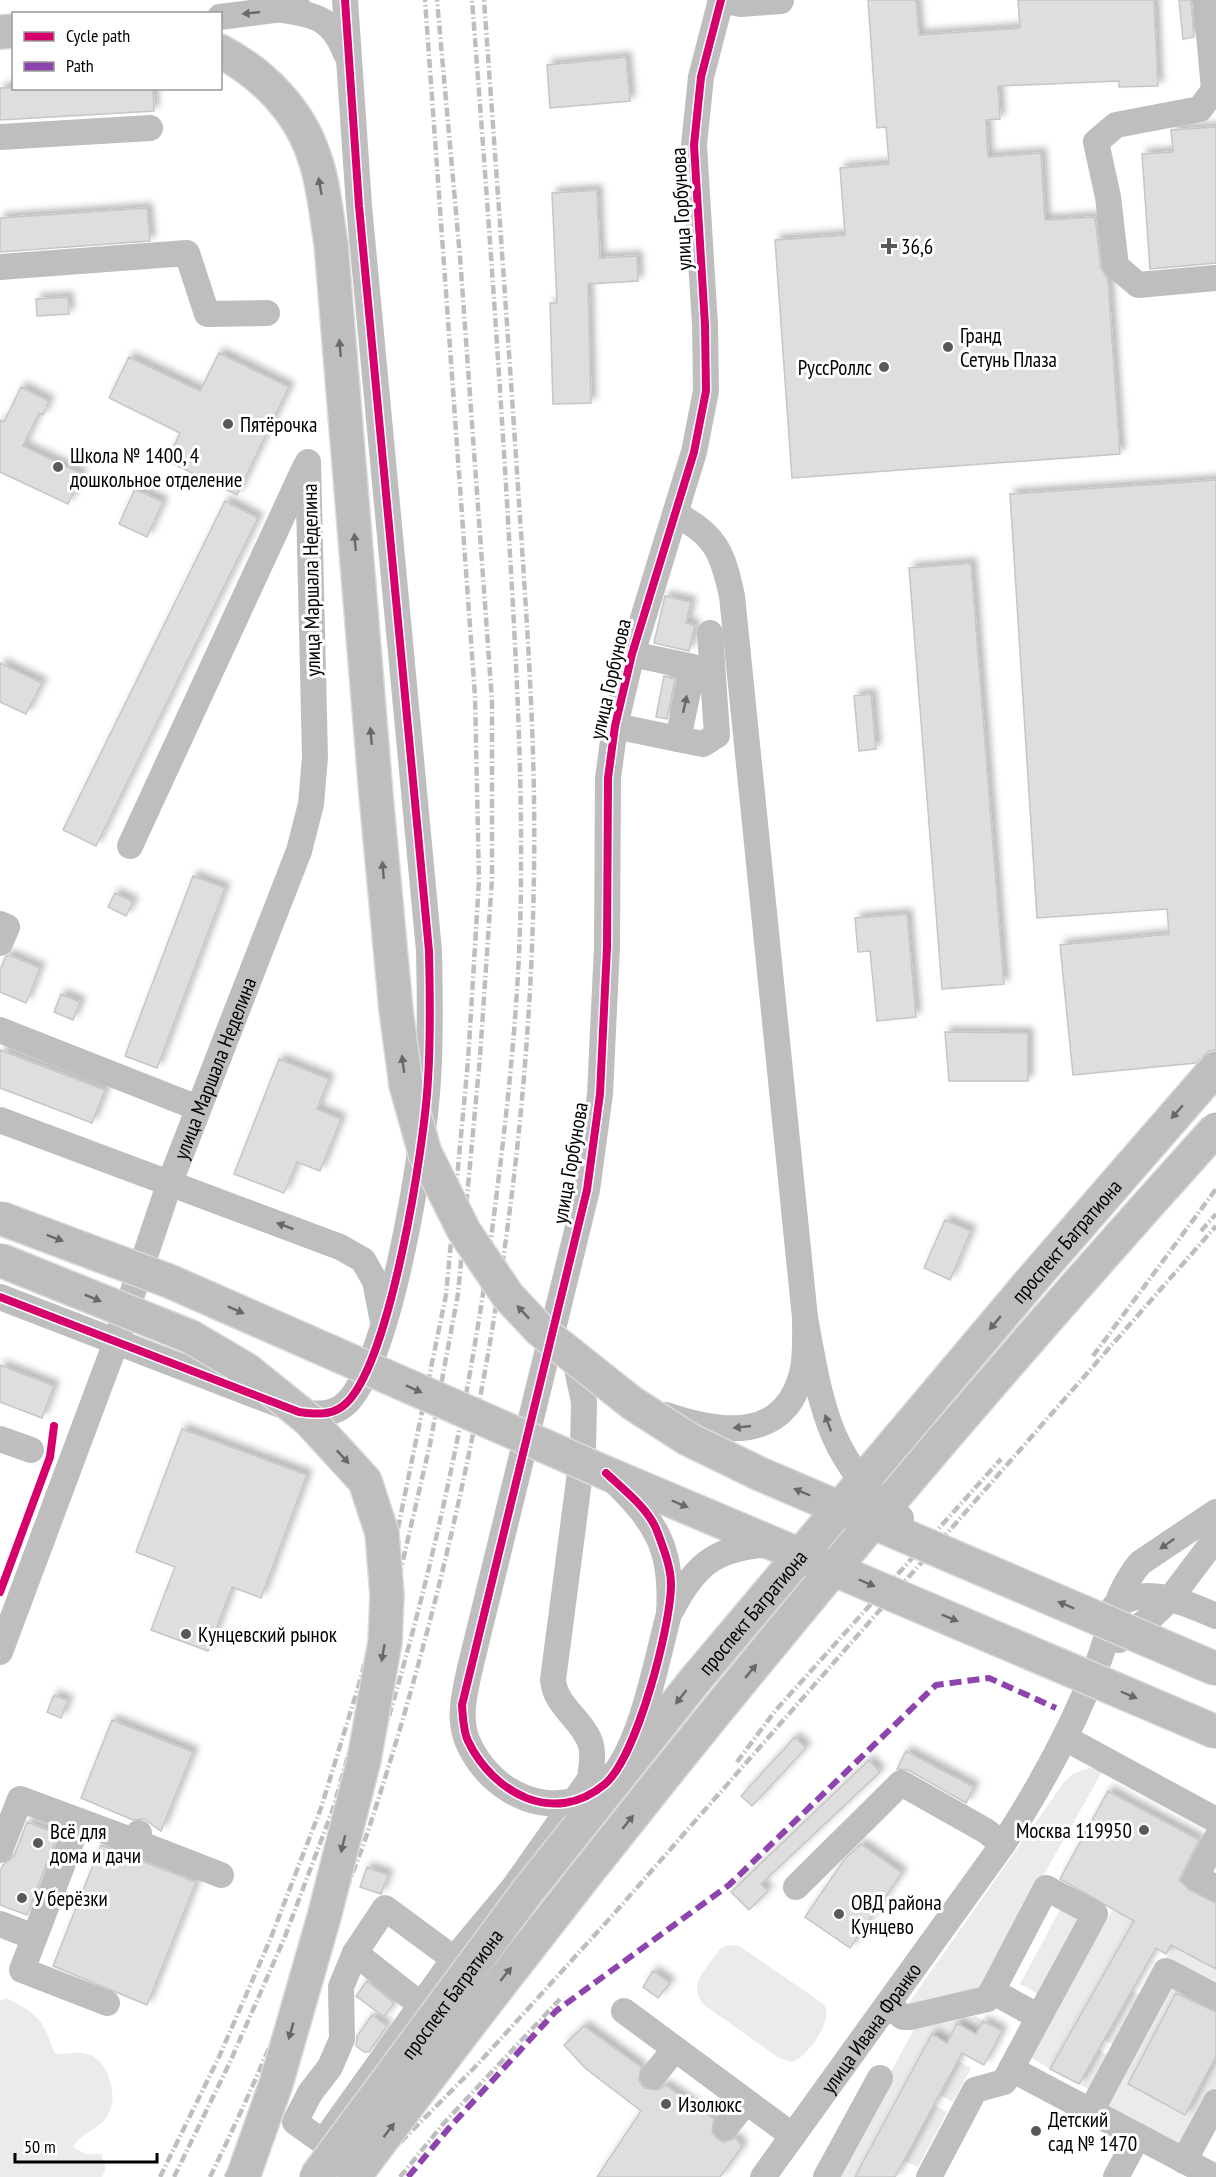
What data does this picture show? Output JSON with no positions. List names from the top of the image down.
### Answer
{
  "streets": {
    "main road": ["проспект Багратиона"],
    "street": ["улица Горбунова", "улица Маршала Неделина", "улица Ивана Франко"]
  },
  "places": {
    "health": ["36,6"],
    "other": [
      "Гранд Сетунь Плаза",
      "РуссРоллс",
      "Пятёрочка",
      "Школа № 1400, 4 дошкольное отделение",
      "Кунцевский рынок",
      "Москва 119950",
      "Всё для дома и дачи",
      "У берёзки",
      "ОВД района Кунцево",
      "Изолюкс",
      "Детский сад № 1470"
    ]
  },
  "legend": ["Cycle path", "Path"],
  "scale_bar": "50 m"
}
